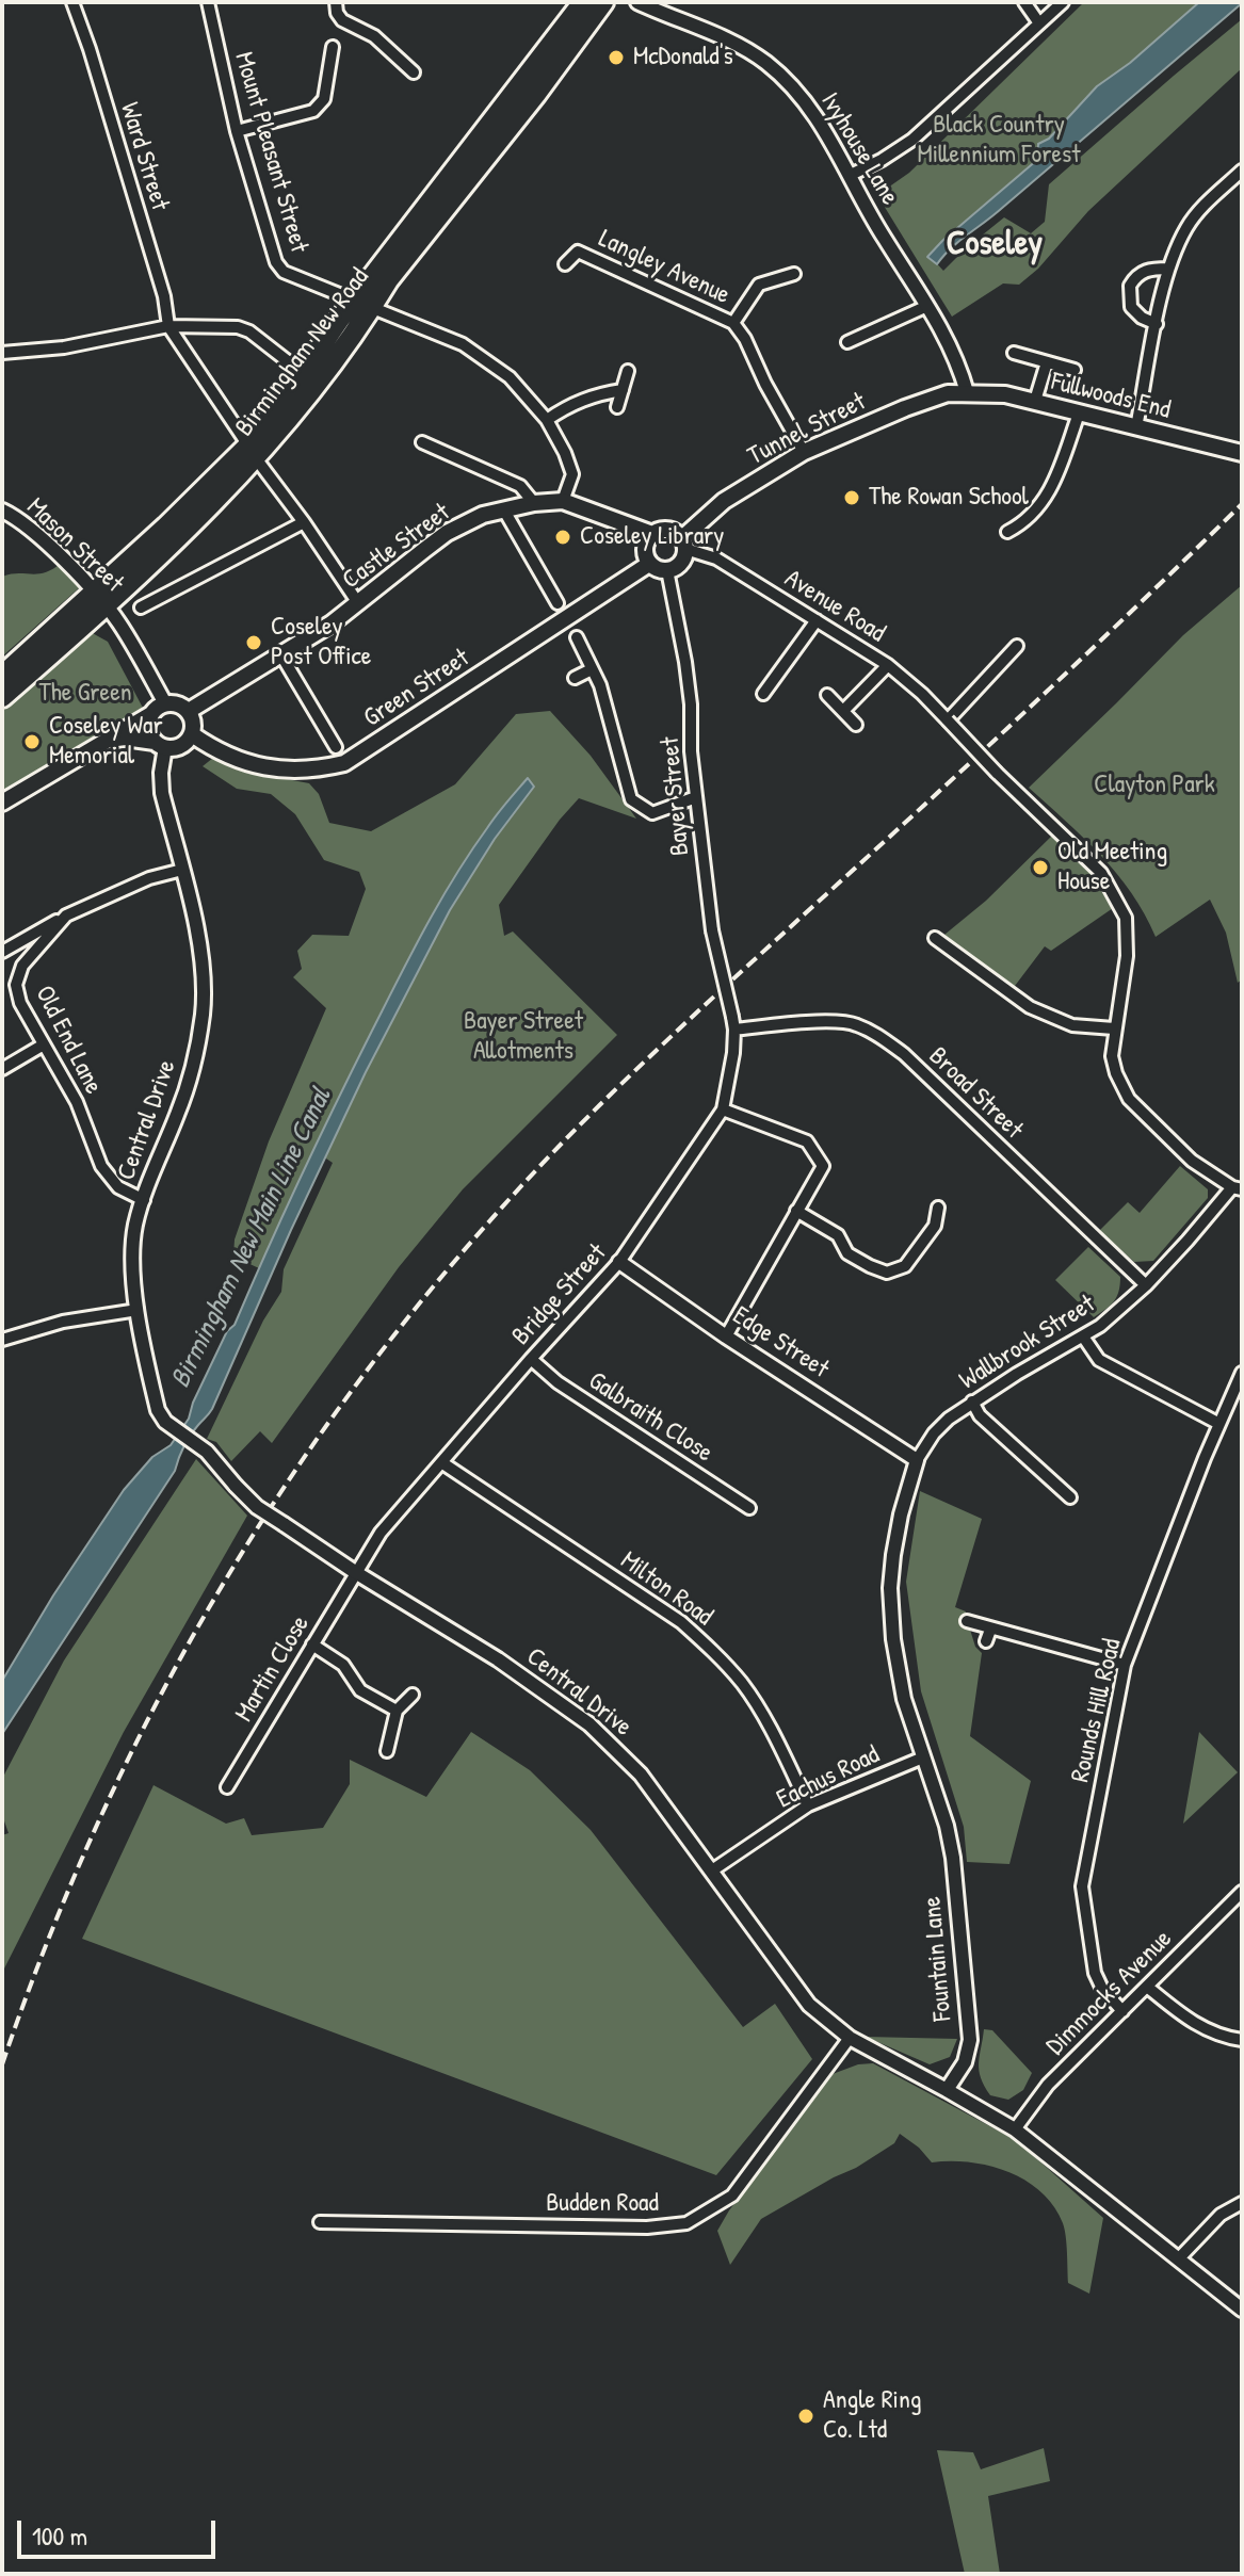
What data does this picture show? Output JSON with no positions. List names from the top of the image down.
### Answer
{
  "streets": {
    "highway": ["Birmingham New Road"],
    "main road": [
      "Fullwoods End",
      "Tunnel Street",
      "Castle Street",
      "Green Street"
    ],
    "street": [
      "Ivyhouse Lane",
      "Mount Pleasant Street",
      "Ward Street",
      "Langley Avenue",
      "Mason Street",
      "Avenue Road",
      "Bayer Street",
      "Old End Lane",
      "Broad Street",
      "Central Drive",
      "Bridge Street",
      "Edge Street",
      "Wallbrook Street",
      "Galbraith Close",
      "Milton Road",
      "Martin Close",
      "Rounds Hill Road",
      "Eachus Road",
      "Fountain Lane",
      "Dimmocks Avenue",
      "Budden Road"
    ]
  },
  "crossings": [
    ["Ivyhouse Lane", "Fullwoods End"],
    ["Ivyhouse Lane", "Tunnel Street"],
    ["Mount Pleasant Street", "Birmingham New Road"],
    ["Mount Pleasant Street", "Castle Street"],
    ["Langley Avenue", "Tunnel Street"],
    ["Birmingham New Road", "Mason Street"],
    ["Fullwoods End", "Tunnel Street"],
    ["Tunnel Street", "Castle Street"],
    ["Tunnel Street", "Avenue Road"],
    ["Tunnel Street", "Green Street"],
    ["Tunnel Street", "Bayer Street"],
    ["Mason Street", "Castle Street"],
    ["Mason Street", "Green Street"],
    ["Mason Street", "Central Drive"],
    ["Castle Street", "Avenue Road"],
    ["Castle Street", "Green Street"],
    ["Castle Street", "Bayer Street"],
    ["Castle Street", "Central Drive"],
    ["Avenue Road", "Green Street"],
    ["Avenue Road", "Bayer Street"],
    ["Avenue Road", "Wallbrook Street"],
    ["Green Street", "Bayer Street"],
    ["Green Street", "Central Drive"],
    ["Bayer Street", "Broad Street"],
    ["Bayer Street", "Bridge Street"],
    ["Old End Lane", "Central Drive"],
    ["Broad Street", "Bridge Street"],
    ["Broad Street", "Wallbrook Street"],
    ["Central Drive", "Bridge Street"],
    ["Central Drive", "Martin Close"],
    ["Central Drive", "Eachus Road"],
    ["Central Drive", "Fountain Lane"],
    ["Central Drive", "Budden Road"],
    ["Bridge Street", "Edge Street"],
    ["Bridge Street", "Galbraith Close"],
    ["Bridge Street", "Milton Road"],
    ["Bridge Street", "Martin Close"],
    ["Edge Street", "Wallbrook Street"],
    ["Edge Street", "Fountain Lane"],
    ["Wallbrook Street", "Fountain Lane"],
    ["Milton Road", "Eachus Road"],
    ["Rounds Hill Road", "Dimmocks Avenue"],
    ["Eachus Road", "Fountain Lane"]
  ],
  "districts": ["Coseley"],
  "water": ["Birmingham New Main Line Canal"],
  "parks": [
    "Black Country Millennium Forest",
    "The Green",
    "Clayton Park",
    "Bayer Street Allotments"
  ],
  "places": [
    "McDonald's",
    "The Rowan School",
    "Coseley Library",
    "Coseley Post Office",
    "Coseley War Memorial",
    "Old Meeting House",
    "Angle Ring Co. Ltd"
  ],
  "scale_bar": "100 m"
}
